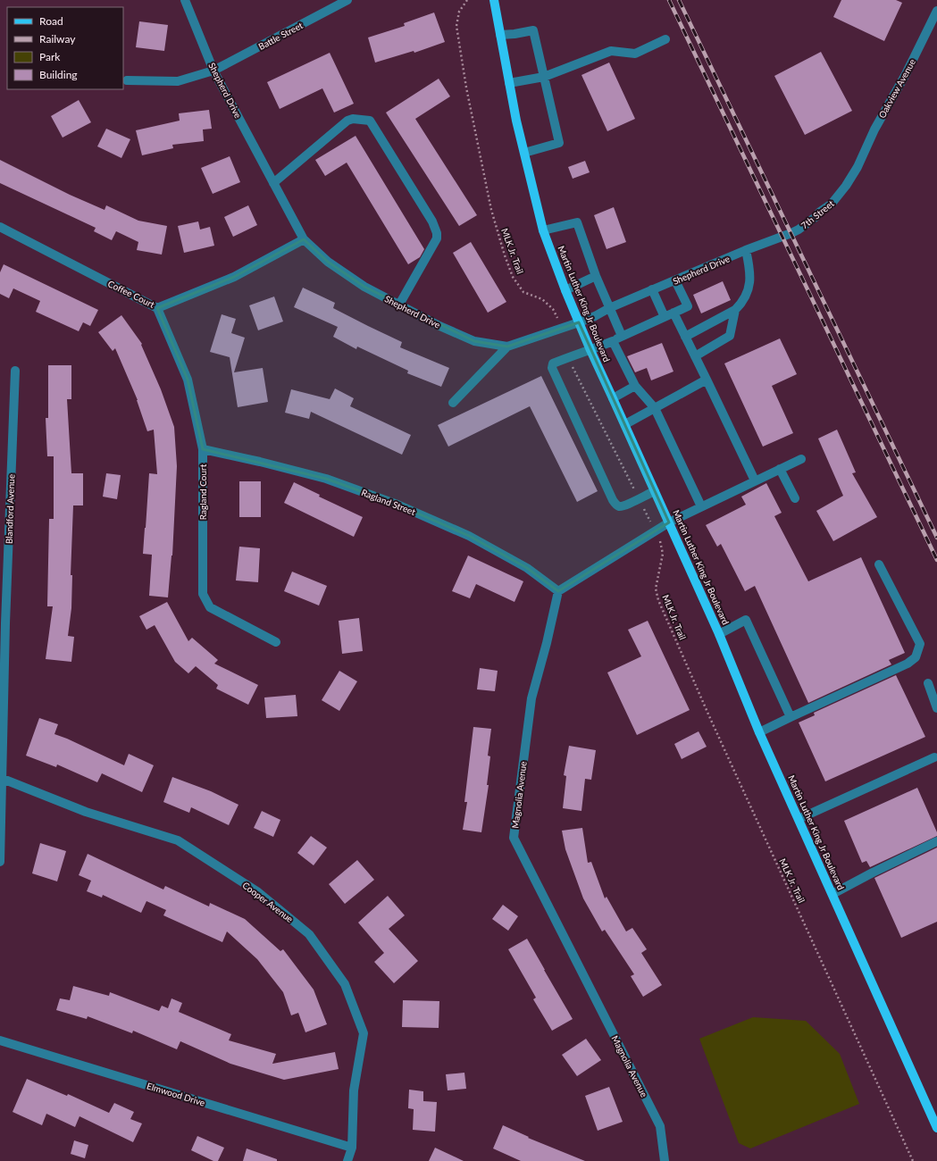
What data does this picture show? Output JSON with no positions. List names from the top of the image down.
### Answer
{
  "streets": {
    "main road": ["Martin Luther King Jr Boulevard"],
    "street": [
      "Battle Street",
      "Oakview Avenue",
      "Shepherd Drive",
      "7th Street",
      "Coffee Court",
      "Ragland Court",
      "Ragland Street",
      "Blandford Avenue",
      "Magnolia Avenue",
      "Cooper Avenue",
      "Elmwood Drive"
    ],
    "path": ["MLK Jr. Trail"]
  },
  "crossings": [
    ["Battle Street", "Shepherd Drive"],
    ["Oakview Avenue", "7th Street"],
    ["Shepherd Drive", "7th Street"],
    ["Shepherd Drive", "MLK Jr. Trail"],
    ["Shepherd Drive", "Coffee Court"],
    ["Shepherd Drive", "Martin Luther King Jr Boulevard"],
    ["Coffee Court", "Ragland Court"],
    ["Ragland Court", "Ragland Street"],
    ["Ragland Street", "Magnolia Avenue"],
    ["Blandford Avenue", "Cooper Avenue"],
    ["Cooper Avenue", "Elmwood Drive"]
  ],
  "legend": [
    "Road",
    "Railway",
    "Park",
    "Building"
  ]
}
